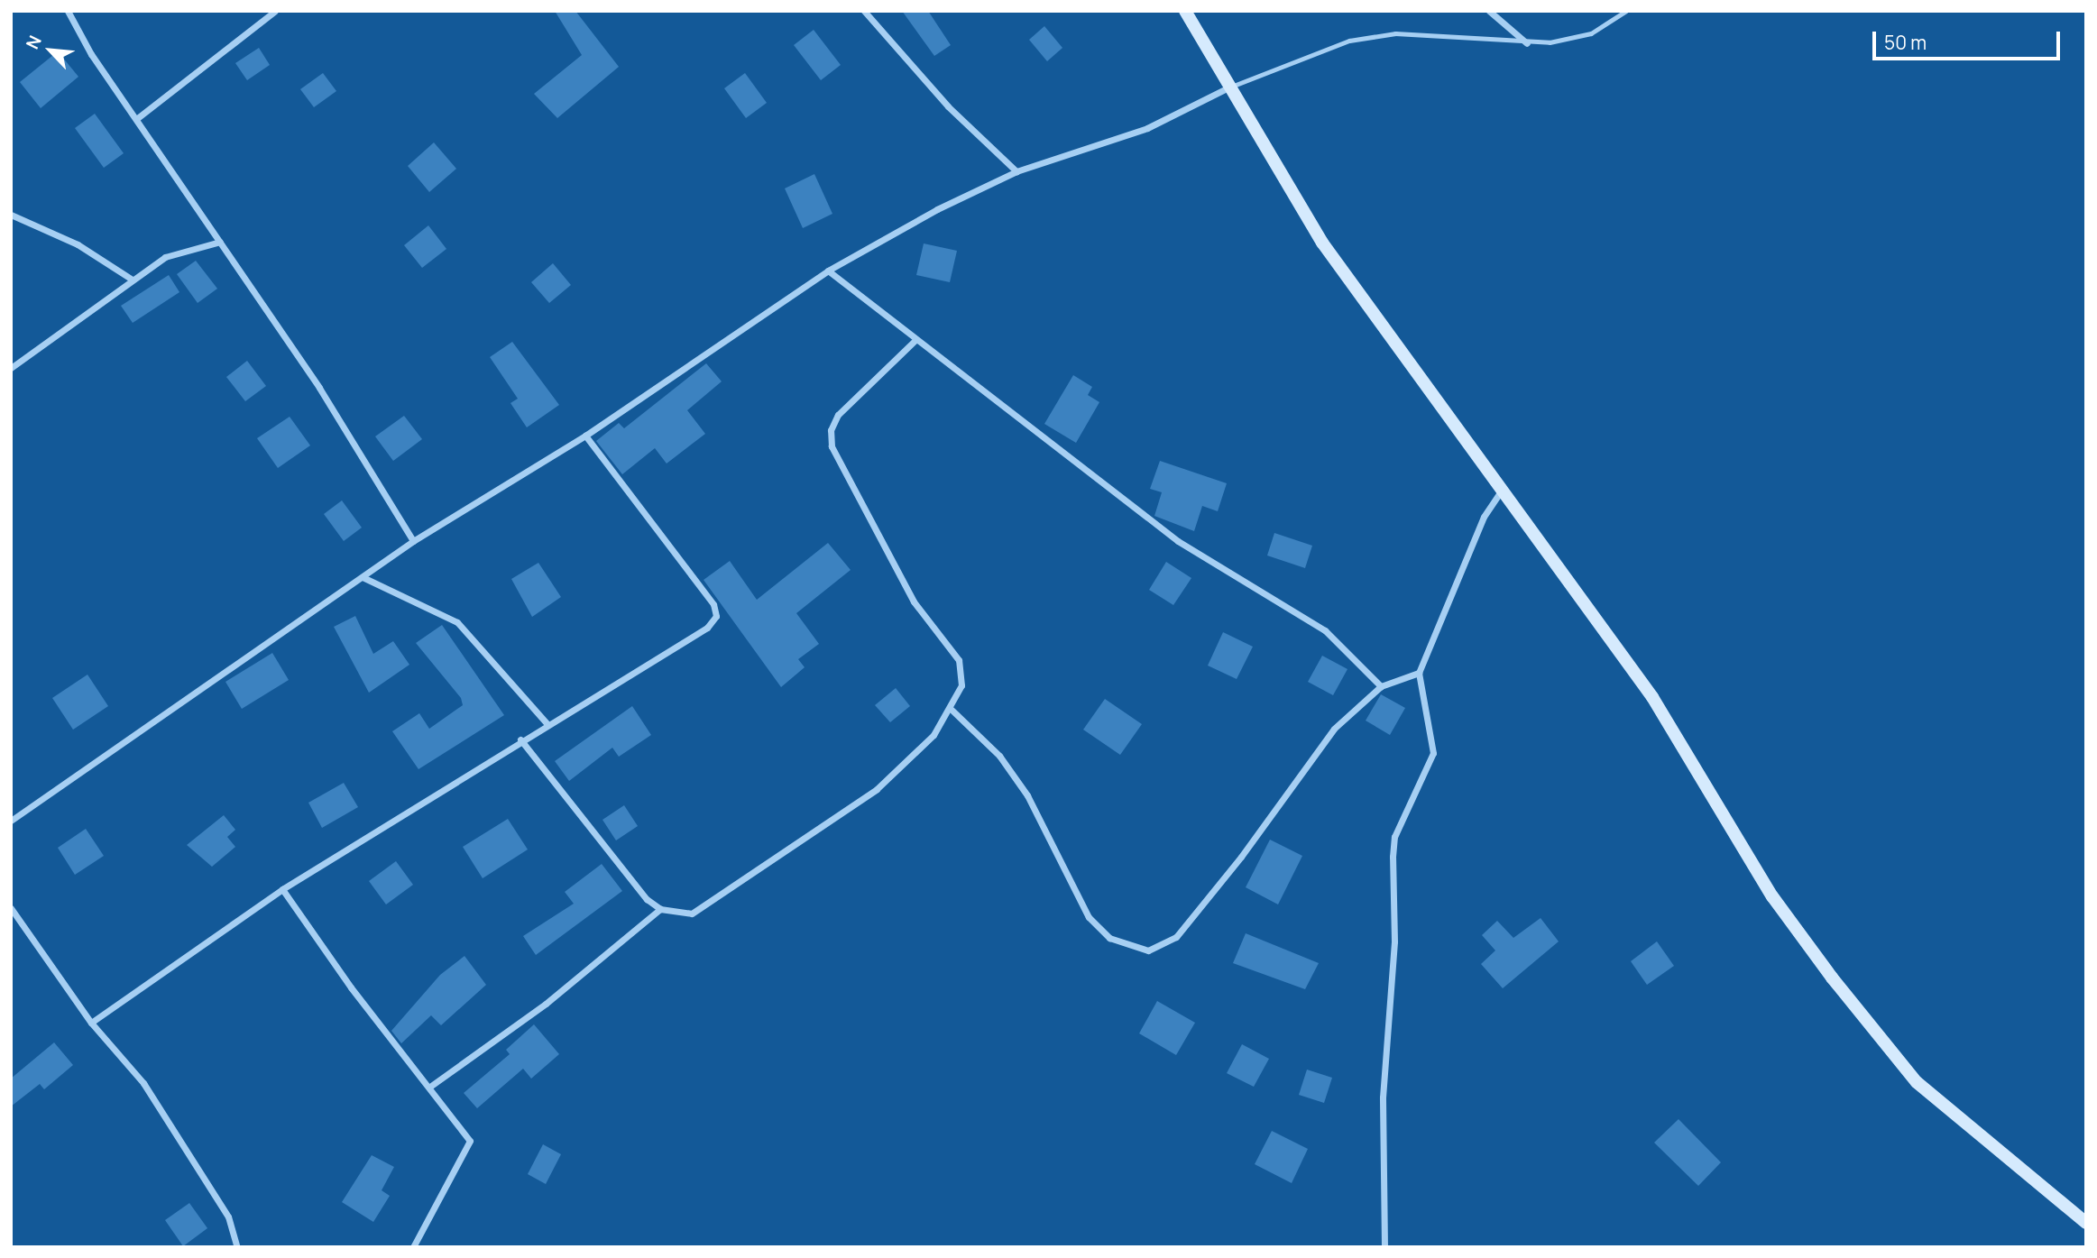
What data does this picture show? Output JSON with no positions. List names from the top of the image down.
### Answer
{
  "scale_bar": "50 m",
  "north": "top left"
}
